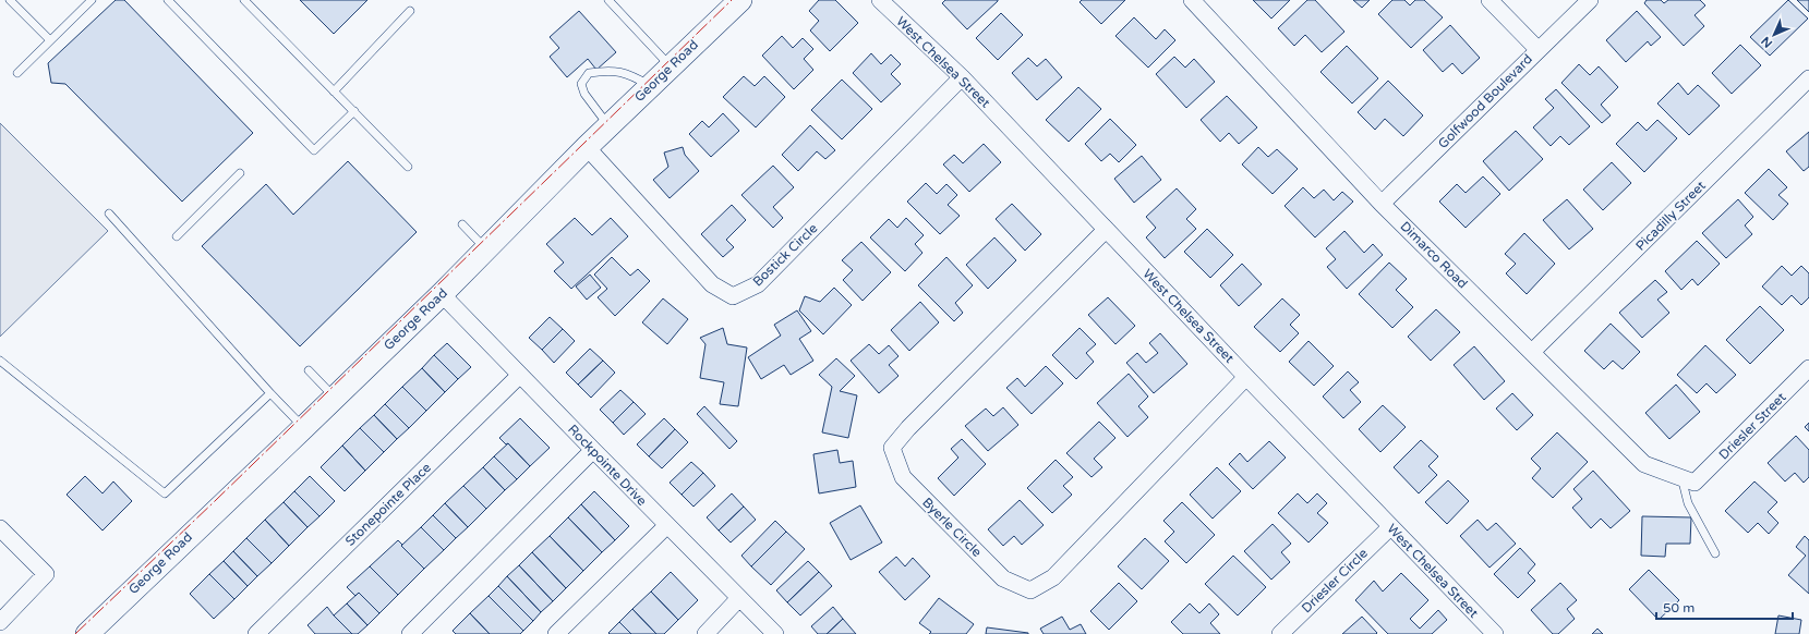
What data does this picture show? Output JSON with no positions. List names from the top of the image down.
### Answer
{
  "streets": {
    "street": [
      "West Chelsea Street",
      "George Road",
      "Golfwood Boulevard",
      "Picadilly Street",
      "Bostick Circle",
      "Dimarco Road",
      "Driesler Street",
      "Rockpointe Drive",
      "Stonepointe Place",
      "Byerle Circle",
      "Driesler Circle"
    ]
  },
  "crossings": [
    ["West Chelsea Street", "Bostick Circle"],
    ["West Chelsea Street", "Byerle Circle"],
    ["West Chelsea Street", "Driesler Circle"],
    ["George Road", "Bostick Circle"],
    ["George Road", "Rockpointe Drive"],
    ["Golfwood Boulevard", "Dimarco Road"],
    ["Picadilly Street", "Dimarco Road"],
    ["Dimarco Road", "Driesler Street"],
    ["Rockpointe Drive", "Stonepointe Place"]
  ],
  "scale_bar": "50 m",
  "north": "bottom left"
}
